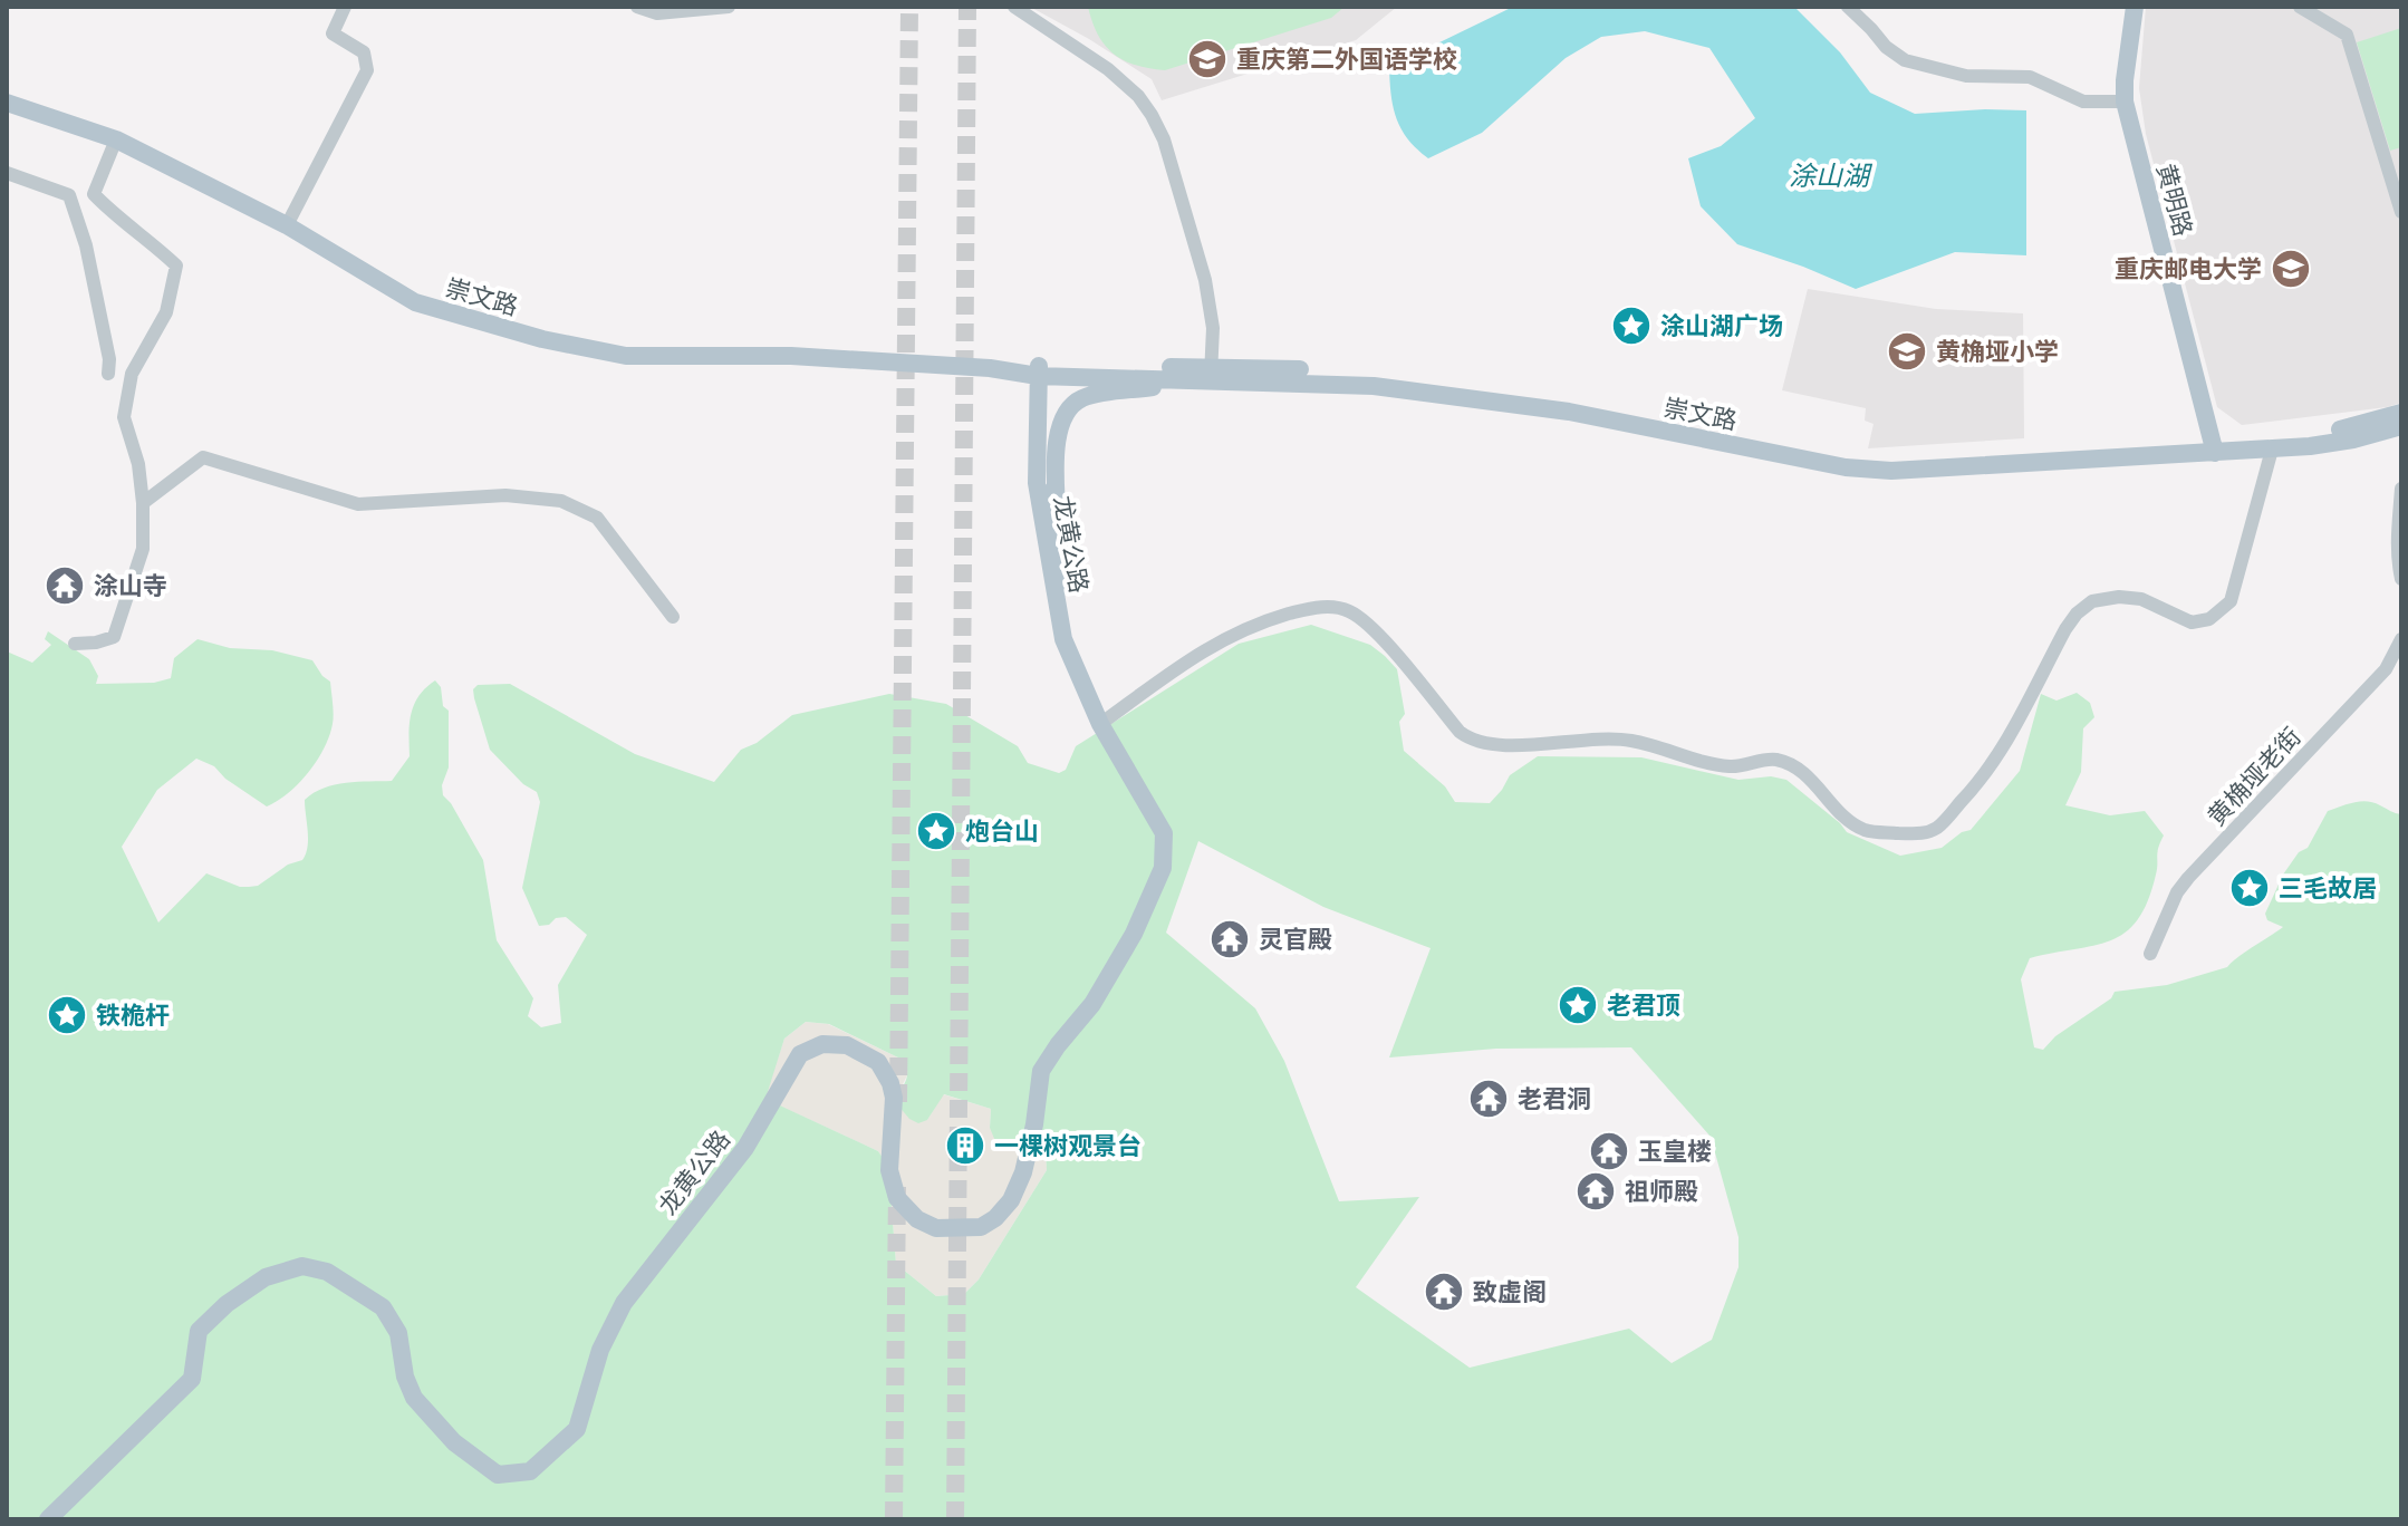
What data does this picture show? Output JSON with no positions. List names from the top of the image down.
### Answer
{
  "streets": {
    "main road": ["黄明路", "崇文路", "龙黄公路"],
    "street": ["黄桷垭老街"]
  },
  "crossings": [
    ["黄明路", "崇文路"],
    ["崇文路", "龙黄公路"]
  ],
  "water": ["涂山湖"],
  "places": {
    "school or university": ["重庆第二外国语学校", "重庆邮电大学", "黄桷垭小学"],
    "place": [
      "涂山湖广场",
      "炮台山",
      "三毛故居",
      "老君顶",
      "铁桅杆"
    ],
    "temple": [
      "涂山寺",
      "灵官殿",
      "老君洞",
      "玉皇楼",
      "祖师殿",
      "致虚阁"
    ],
    "building": ["一棵树观景台"]
  }
}
